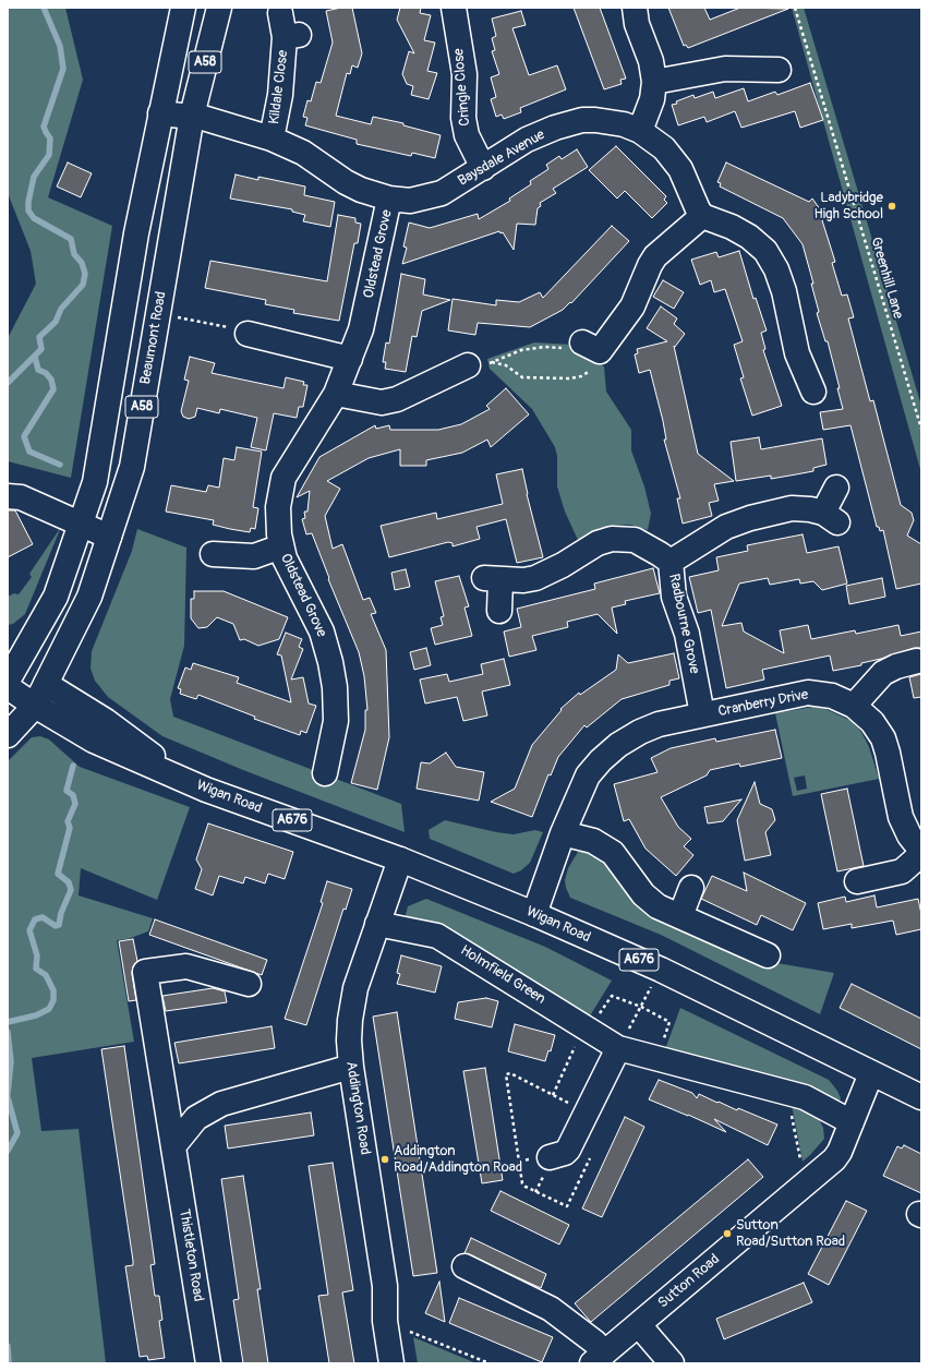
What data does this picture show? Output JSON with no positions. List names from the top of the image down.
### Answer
{
  "streets": {
    "main road": [
      "A58",
      "Kildale Close",
      "Cringle Close",
      "Baysdale Avenue",
      "Oldstead Grove",
      "Beaumont Road",
      "Radbourne Grove",
      "Cranberry Drive",
      "Wigan Road",
      "A676",
      "Holmfield Green",
      "Addington Road",
      "Thistleton Road",
      "Sutton Road"
    ],
    "path": ["Greenhill Lane"]
  },
  "crossings": [
    ["Kildale Close", "Baysdale Avenue"],
    ["Cringle Close", "Baysdale Avenue"],
    ["Baysdale Avenue", "Oldstead Grove"],
    ["Baysdale Avenue", "Beaumont Road"],
    ["Beaumont Road", "Wigan Road"],
    ["Radbourne Grove", "Cranberry Drive"],
    ["Cranberry Drive", "Wigan Road"],
    ["Wigan Road", "Addington Road"],
    ["Wigan Road", "Sutton Road"],
    ["Holmfield Green", "Addington Road"],
    ["Holmfield Green", "Sutton Road"]
  ],
  "places": ["Ladybridge High School", "Addington Road/Addington Road", "Sutton Road/Sutton Road"]
}
